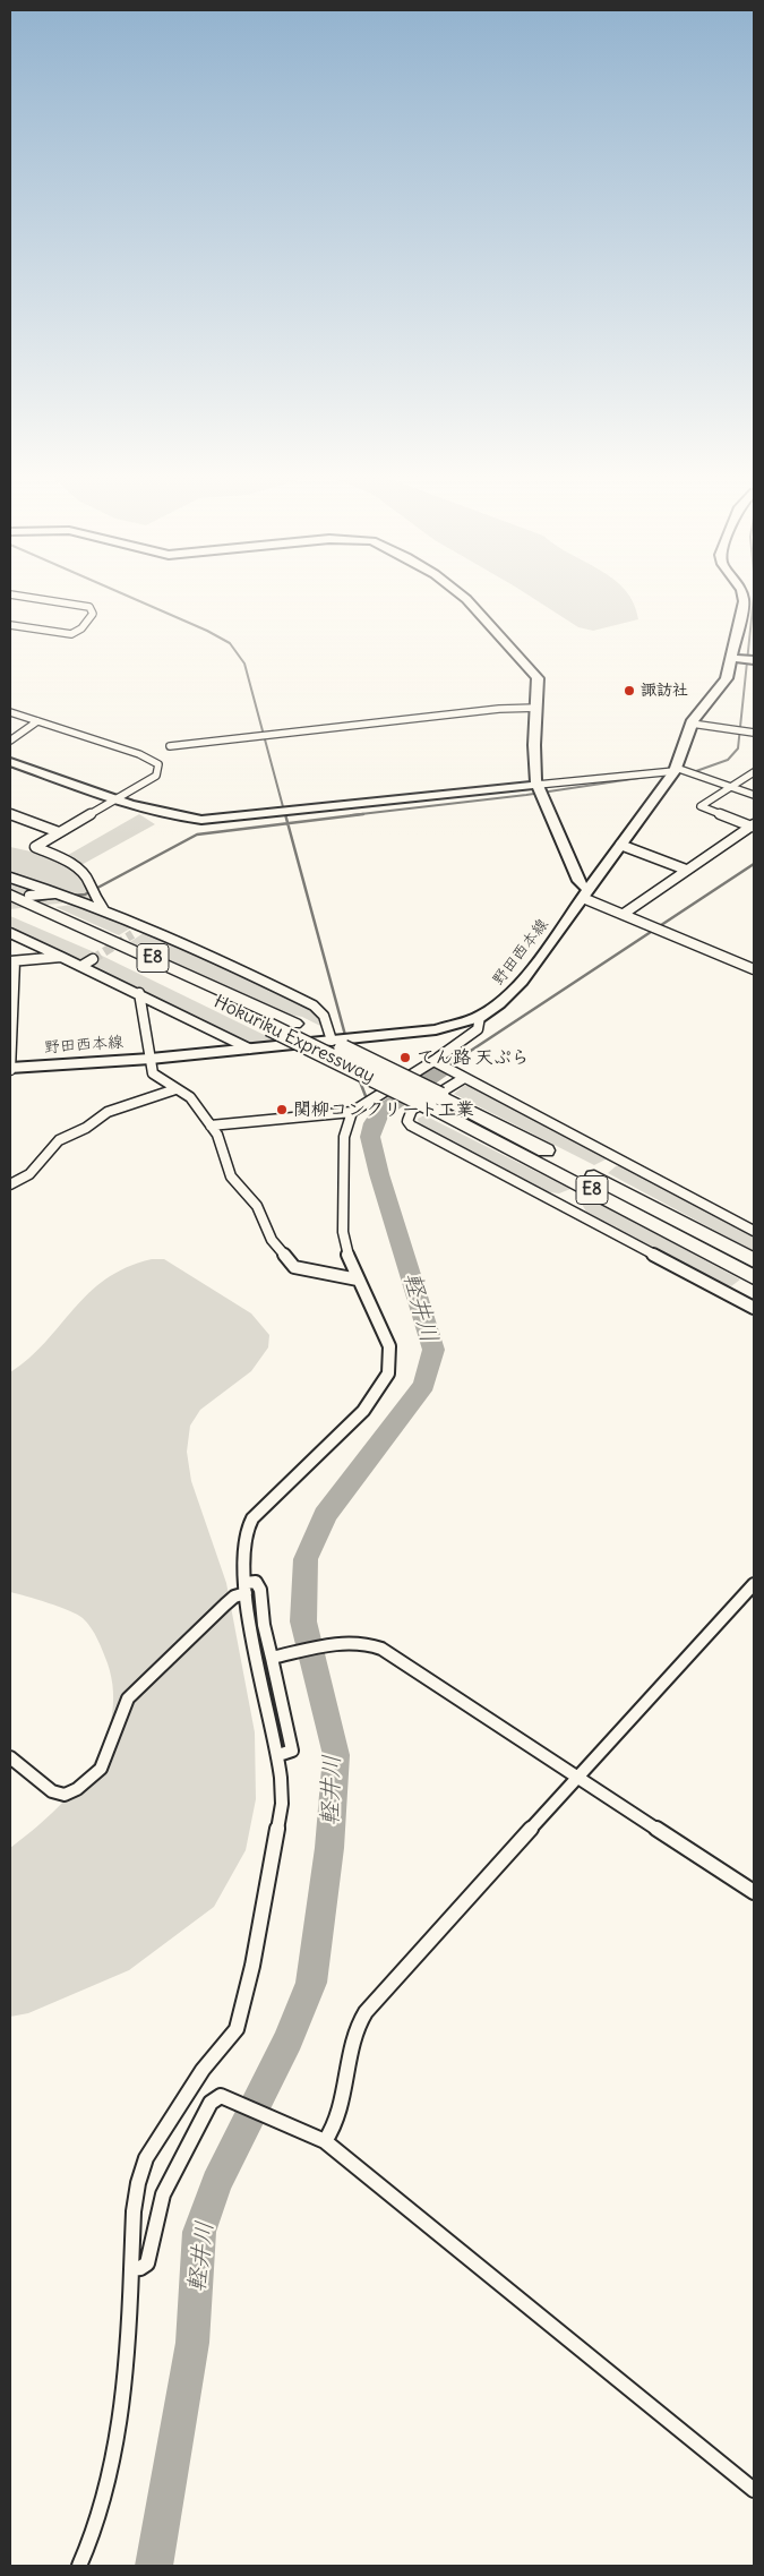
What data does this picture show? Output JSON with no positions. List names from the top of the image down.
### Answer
{
  "streets": {
    "highway": ["E8", "Hokuriku Expressway"],
    "street": ["野田西本線"]
  },
  "water": ["軽井川"],
  "places": ["諏訪社", "てん路 天ぷら", "関柳コンクリート工業"]
}
